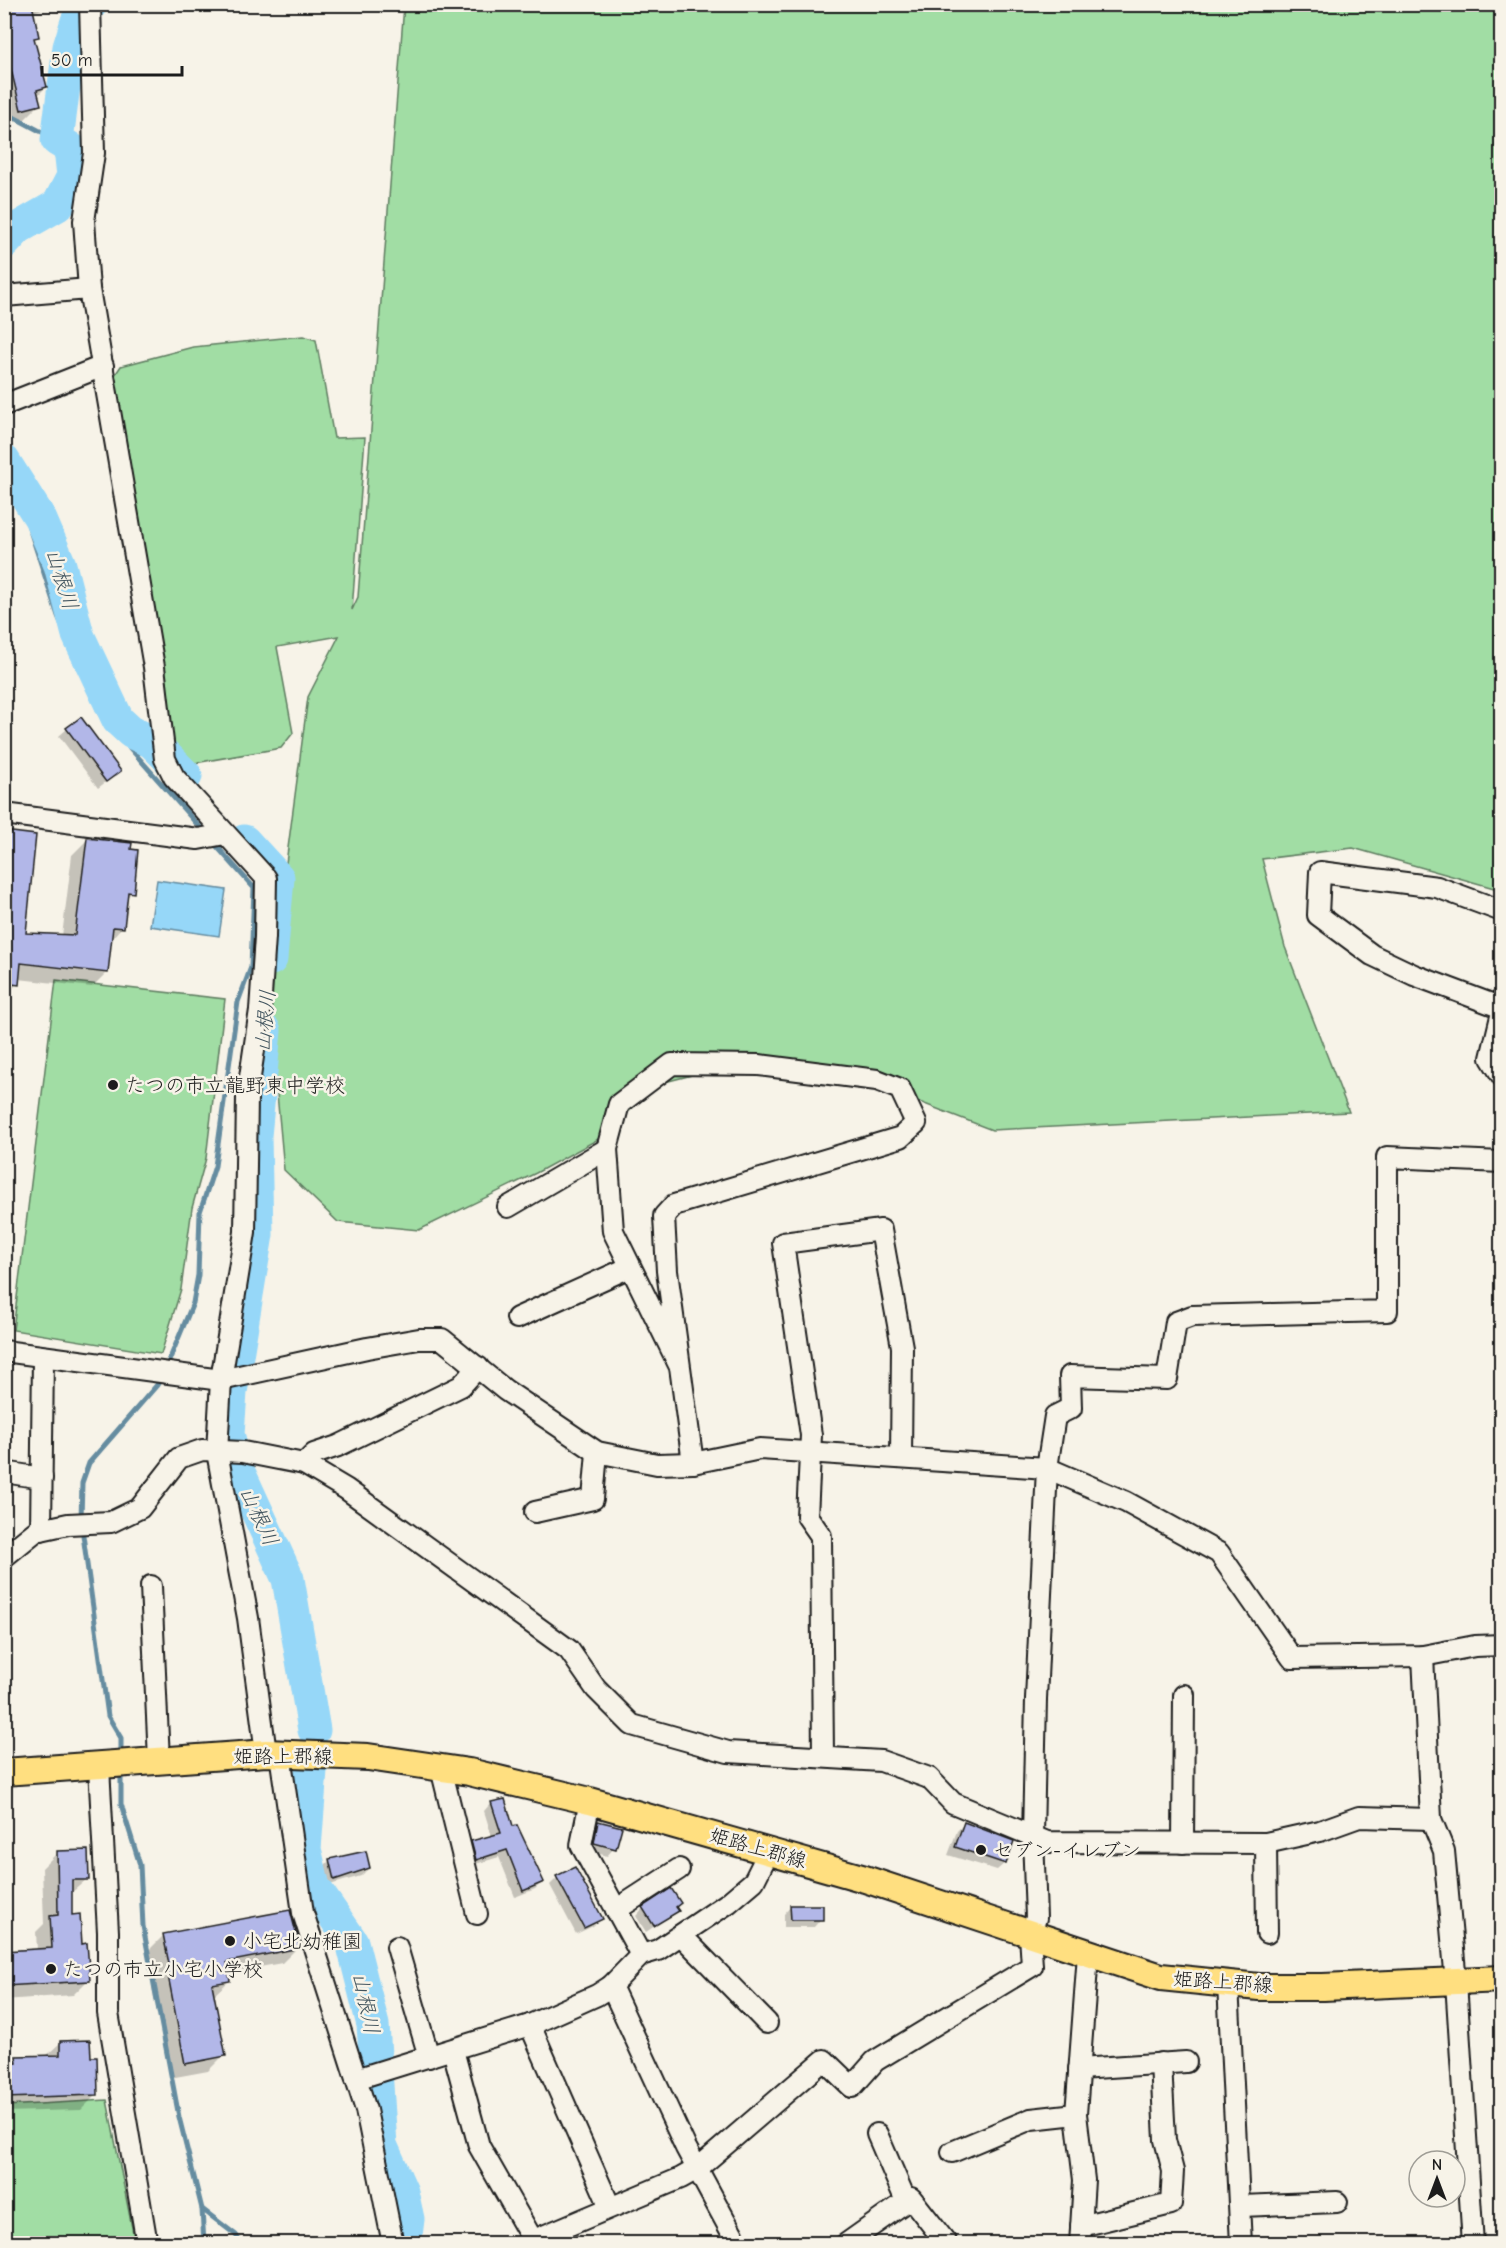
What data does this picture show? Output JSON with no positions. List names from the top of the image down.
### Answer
{
  "streets": {
    "main road": ["姫路上郡線"]
  },
  "water": ["山根川"],
  "places": [
    "たつの市立龍野東中学校",
    "セブン-イレブン",
    "小宅北幼稚園",
    "たつの市立小宅小学校"
  ],
  "scale_bar": "50 m",
  "north": "top"
}
